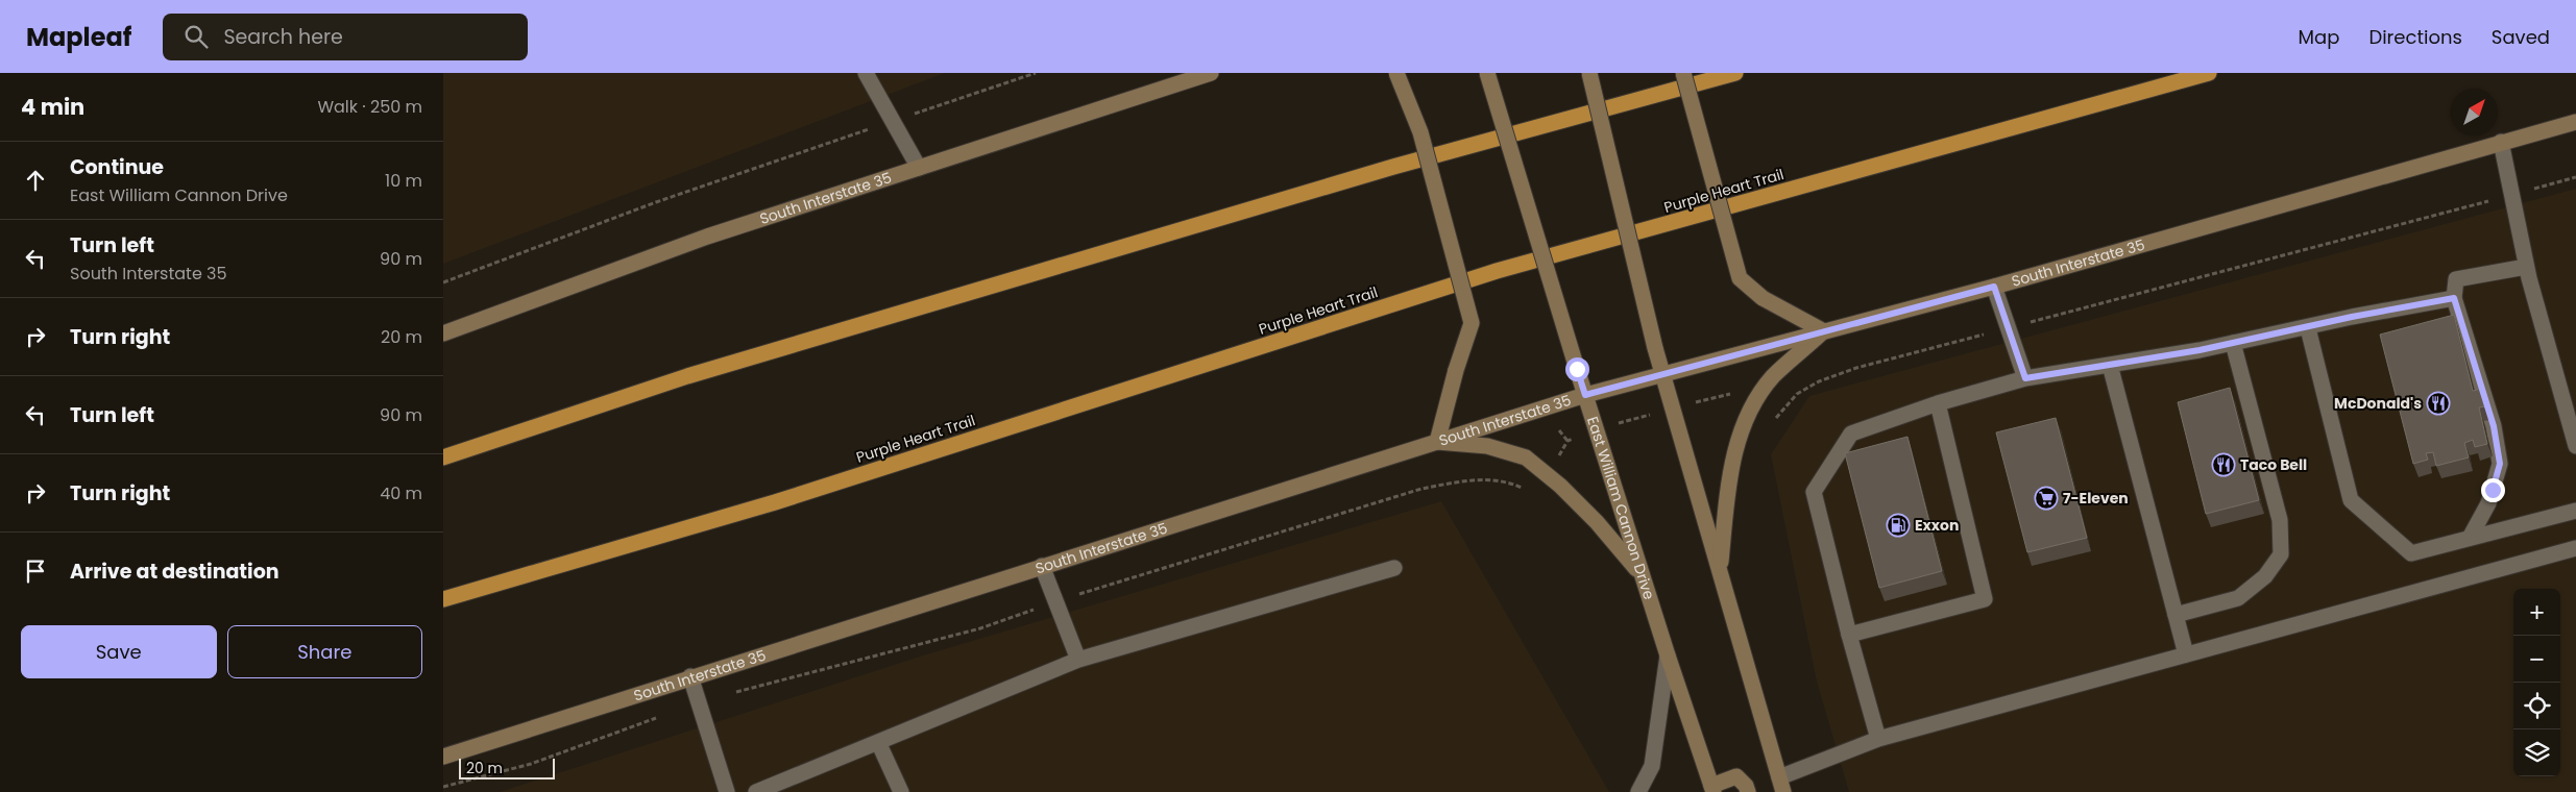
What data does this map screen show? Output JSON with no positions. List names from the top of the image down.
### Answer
{
  "streets": {
    "highway": ["Purple Heart Trail"],
    "main road": ["South Interstate 35", "East William Cannon Drive"]
  },
  "crossings": [
    ["South Interstate 35", "East William Cannon Drive"]
  ],
  "places": {
    "restaurant": ["McDonald's", "Taco Bell"],
    "supermarket": ["7-Eleven"],
    "fuel station": ["Exxon"]
  },
  "scale_bar": "20 m",
  "north": "top right",
  "page": {
    "header": "Mapleaf",
    "search": "Search here",
    "nav": ["Map", "Directions", "Saved"],
    "heading": ["4 min", "Walk · 250 m"],
    "list": [
      ["Continue", "East William Cannon Drive", "10 m"],
      ["Turn left", "South Interstate 35", "90 m"],
      ["Turn right", "20 m"],
      ["Turn left", "90 m"],
      ["Turn right", "40 m"],
      "Arrive at destination"
    ],
    "map_buttons": ["+", "−"],
    "buttons": ["Save", "Share"],
    "scale": "20 m"
  }
}
